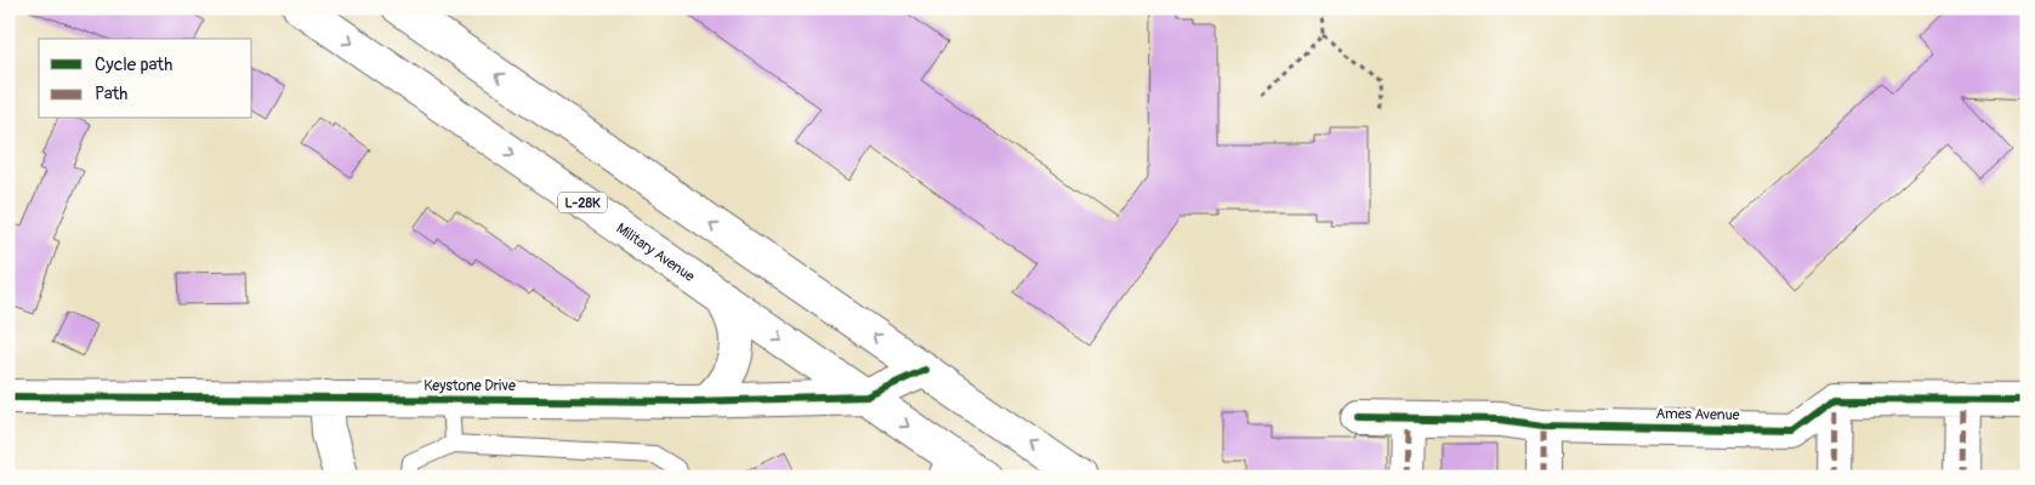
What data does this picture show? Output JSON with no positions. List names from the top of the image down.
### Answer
{
  "streets": {
    "street": [
      "L-28K",
      "Military Avenue",
      "Keystone Drive",
      "Ames Avenue"
    ]
  },
  "crossings": [
    ["Military Avenue", "Keystone Drive"]
  ],
  "legend": ["Cycle path", "Path"]
}
